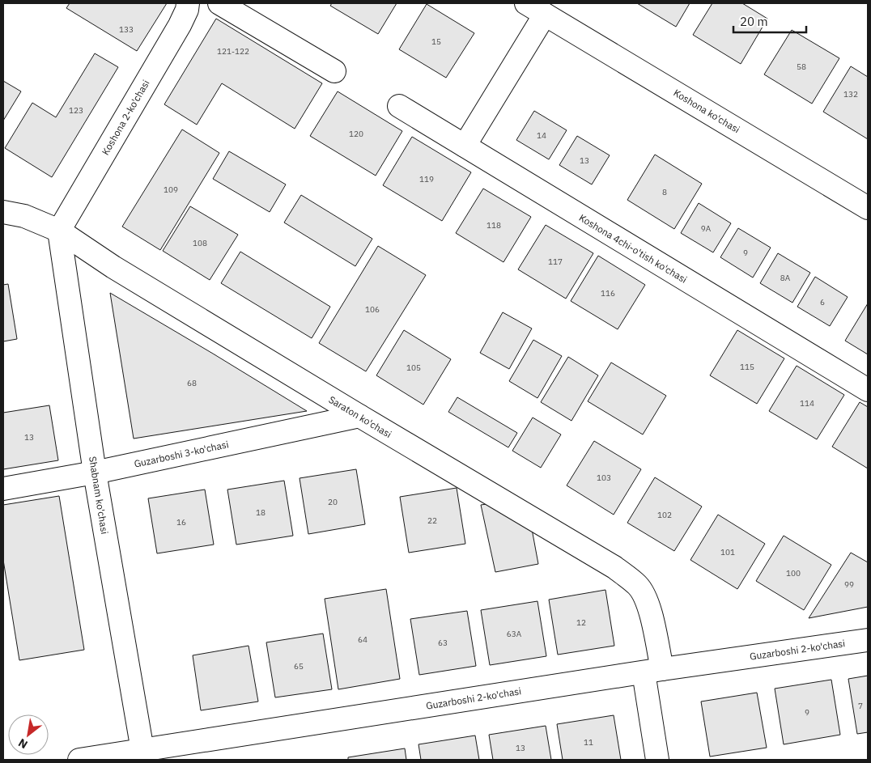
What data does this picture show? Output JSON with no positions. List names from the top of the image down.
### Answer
{
  "streets": {
    "street": [
      "Koshona ko'chasi",
      "Koshona 2-ko'chasi",
      "Koshona 4chi-o'tish ko'chasi",
      "Saraton ko'chasi",
      "Guzarboshi 3-ko'chasi",
      "Shabnam ko'chasi",
      "Guzarboshi 2-ko'chasi"
    ]
  },
  "crossings": [
    ["Koshona 2-ko'chasi", "Saraton ko'chasi"],
    ["Koshona 2-ko'chasi", "Shabnam ko'chasi"],
    ["Saraton ko'chasi", "Guzarboshi 3-ko'chasi"],
    ["Saraton ko'chasi", "Shabnam ko'chasi"],
    ["Saraton ko'chasi", "Guzarboshi 2-ko'chasi"],
    ["Guzarboshi 3-ko'chasi", "Shabnam ko'chasi"],
    ["Shabnam ko'chasi", "Guzarboshi 2-ko'chasi"]
  ],
  "house_numbers": [
    "133",
    "15",
    "121-122",
    "58",
    "132",
    "123",
    "120",
    "14",
    "13",
    "119",
    "109",
    "8",
    "118",
    "9A",
    "108",
    "9",
    "117",
    "8A",
    "116",
    "6",
    "106",
    "115",
    "105",
    "68",
    "114",
    "13",
    "103",
    "20",
    "18",
    "102",
    "22",
    "16",
    "101",
    "100",
    "99",
    "12",
    "63A",
    "64",
    "63",
    "65",
    "7",
    "9",
    "11",
    "13"
  ],
  "scale_bar": "20 m",
  "north": "bottom left"
}
